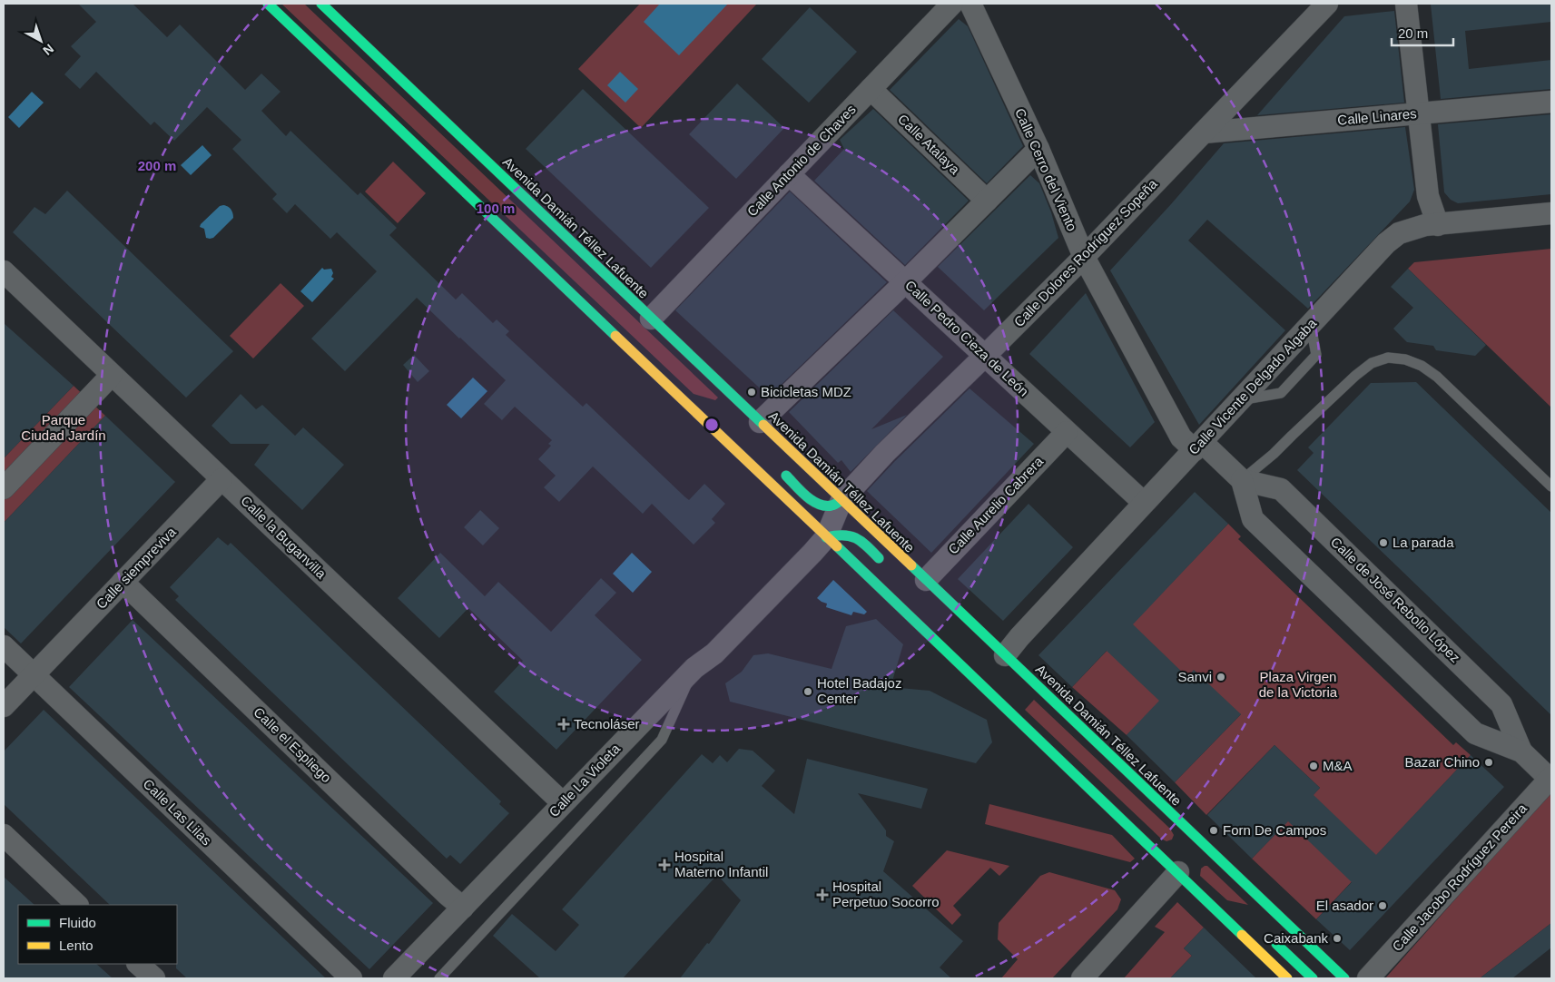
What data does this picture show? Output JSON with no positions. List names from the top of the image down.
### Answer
{
  "streets": {
    "street": [
      "Calle Linares",
      "Calle Atalaya",
      "Calle Antonio de Chaves",
      "Calle Cerro del Viento",
      "Avenida Damián Téllez Lafuente",
      "Calle Dolores Rodríguez Sopeña",
      "Calle Pedro Cieza de León",
      "Calle Vicente Delgado Algaba",
      "Calle Aurelio Cabrera",
      "Calle la Buganvilla",
      "Calle siempreviva",
      "Calle de José Rebollo López",
      "Calle el Espliego",
      "Calle La Violeta",
      "Calle Las Lilas",
      "Calle Jacobo Rodríguez Pereira"
    ]
  },
  "crossings": [
    ["Calle Linares", "Calle Dolores Rodríguez Sopeña"],
    ["Calle Atalaya", "Calle Antonio de Chaves"],
    ["Calle Antonio de Chaves", "Avenida Damián Téllez Lafuente"],
    ["Calle Antonio de Chaves", "Calle Pedro Cieza de León"],
    ["Calle Cerro del Viento", "Calle Dolores Rodríguez Sopeña"],
    ["Calle Cerro del Viento", "Calle Vicente Delgado Algaba"],
    ["Avenida Damián Téllez Lafuente", "Calle Dolores Rodríguez Sopeña"],
    ["Avenida Damián Téllez Lafuente", "Calle Vicente Delgado Algaba"],
    ["Avenida Damián Téllez Lafuente", "Calle Aurelio Cabrera"],
    ["Avenida Damián Téllez Lafuente", "Calle La Violeta"],
    ["Calle Dolores Rodríguez Sopeña", "Calle Pedro Cieza de León"],
    ["Calle Dolores Rodríguez Sopeña", "Calle La Violeta"],
    ["Calle Pedro Cieza de León", "Calle Vicente Delgado Algaba"],
    ["Calle Pedro Cieza de León", "Calle Aurelio Cabrera"],
    ["Calle la Buganvilla", "Calle siempreviva"],
    ["Calle la Buganvilla", "Calle La Violeta"],
    ["Calle siempreviva", "Calle el Espliego"],
    ["Calle siempreviva", "Calle Las Lilas"],
    ["Calle de José Rebollo López", "Calle Jacobo Rodríguez Pereira"],
    ["Calle el Espliego", "Calle La Violeta"]
  ],
  "parks": ["Parque Ciudad Jardín", "Plaza Virgen de la Victoria"],
  "places": {
    "other": [
      "Bicicletas MDZ",
      "La parada",
      "Sanvi",
      "Hotel Badajoz Center",
      "Bazar Chino",
      "M&A",
      "Forn De Campos",
      "El asador",
      "Caixabank"
    ],
    "health": ["Tecnoláser", "Hospital Materno Infantil", "Hospital Perpetuo Socorro"]
  },
  "legend": ["Fluido", "Lento"],
  "scale_bar": "20 m",
  "north": "bottom right",
  "rings": ["200 m", "100 m"]
}
